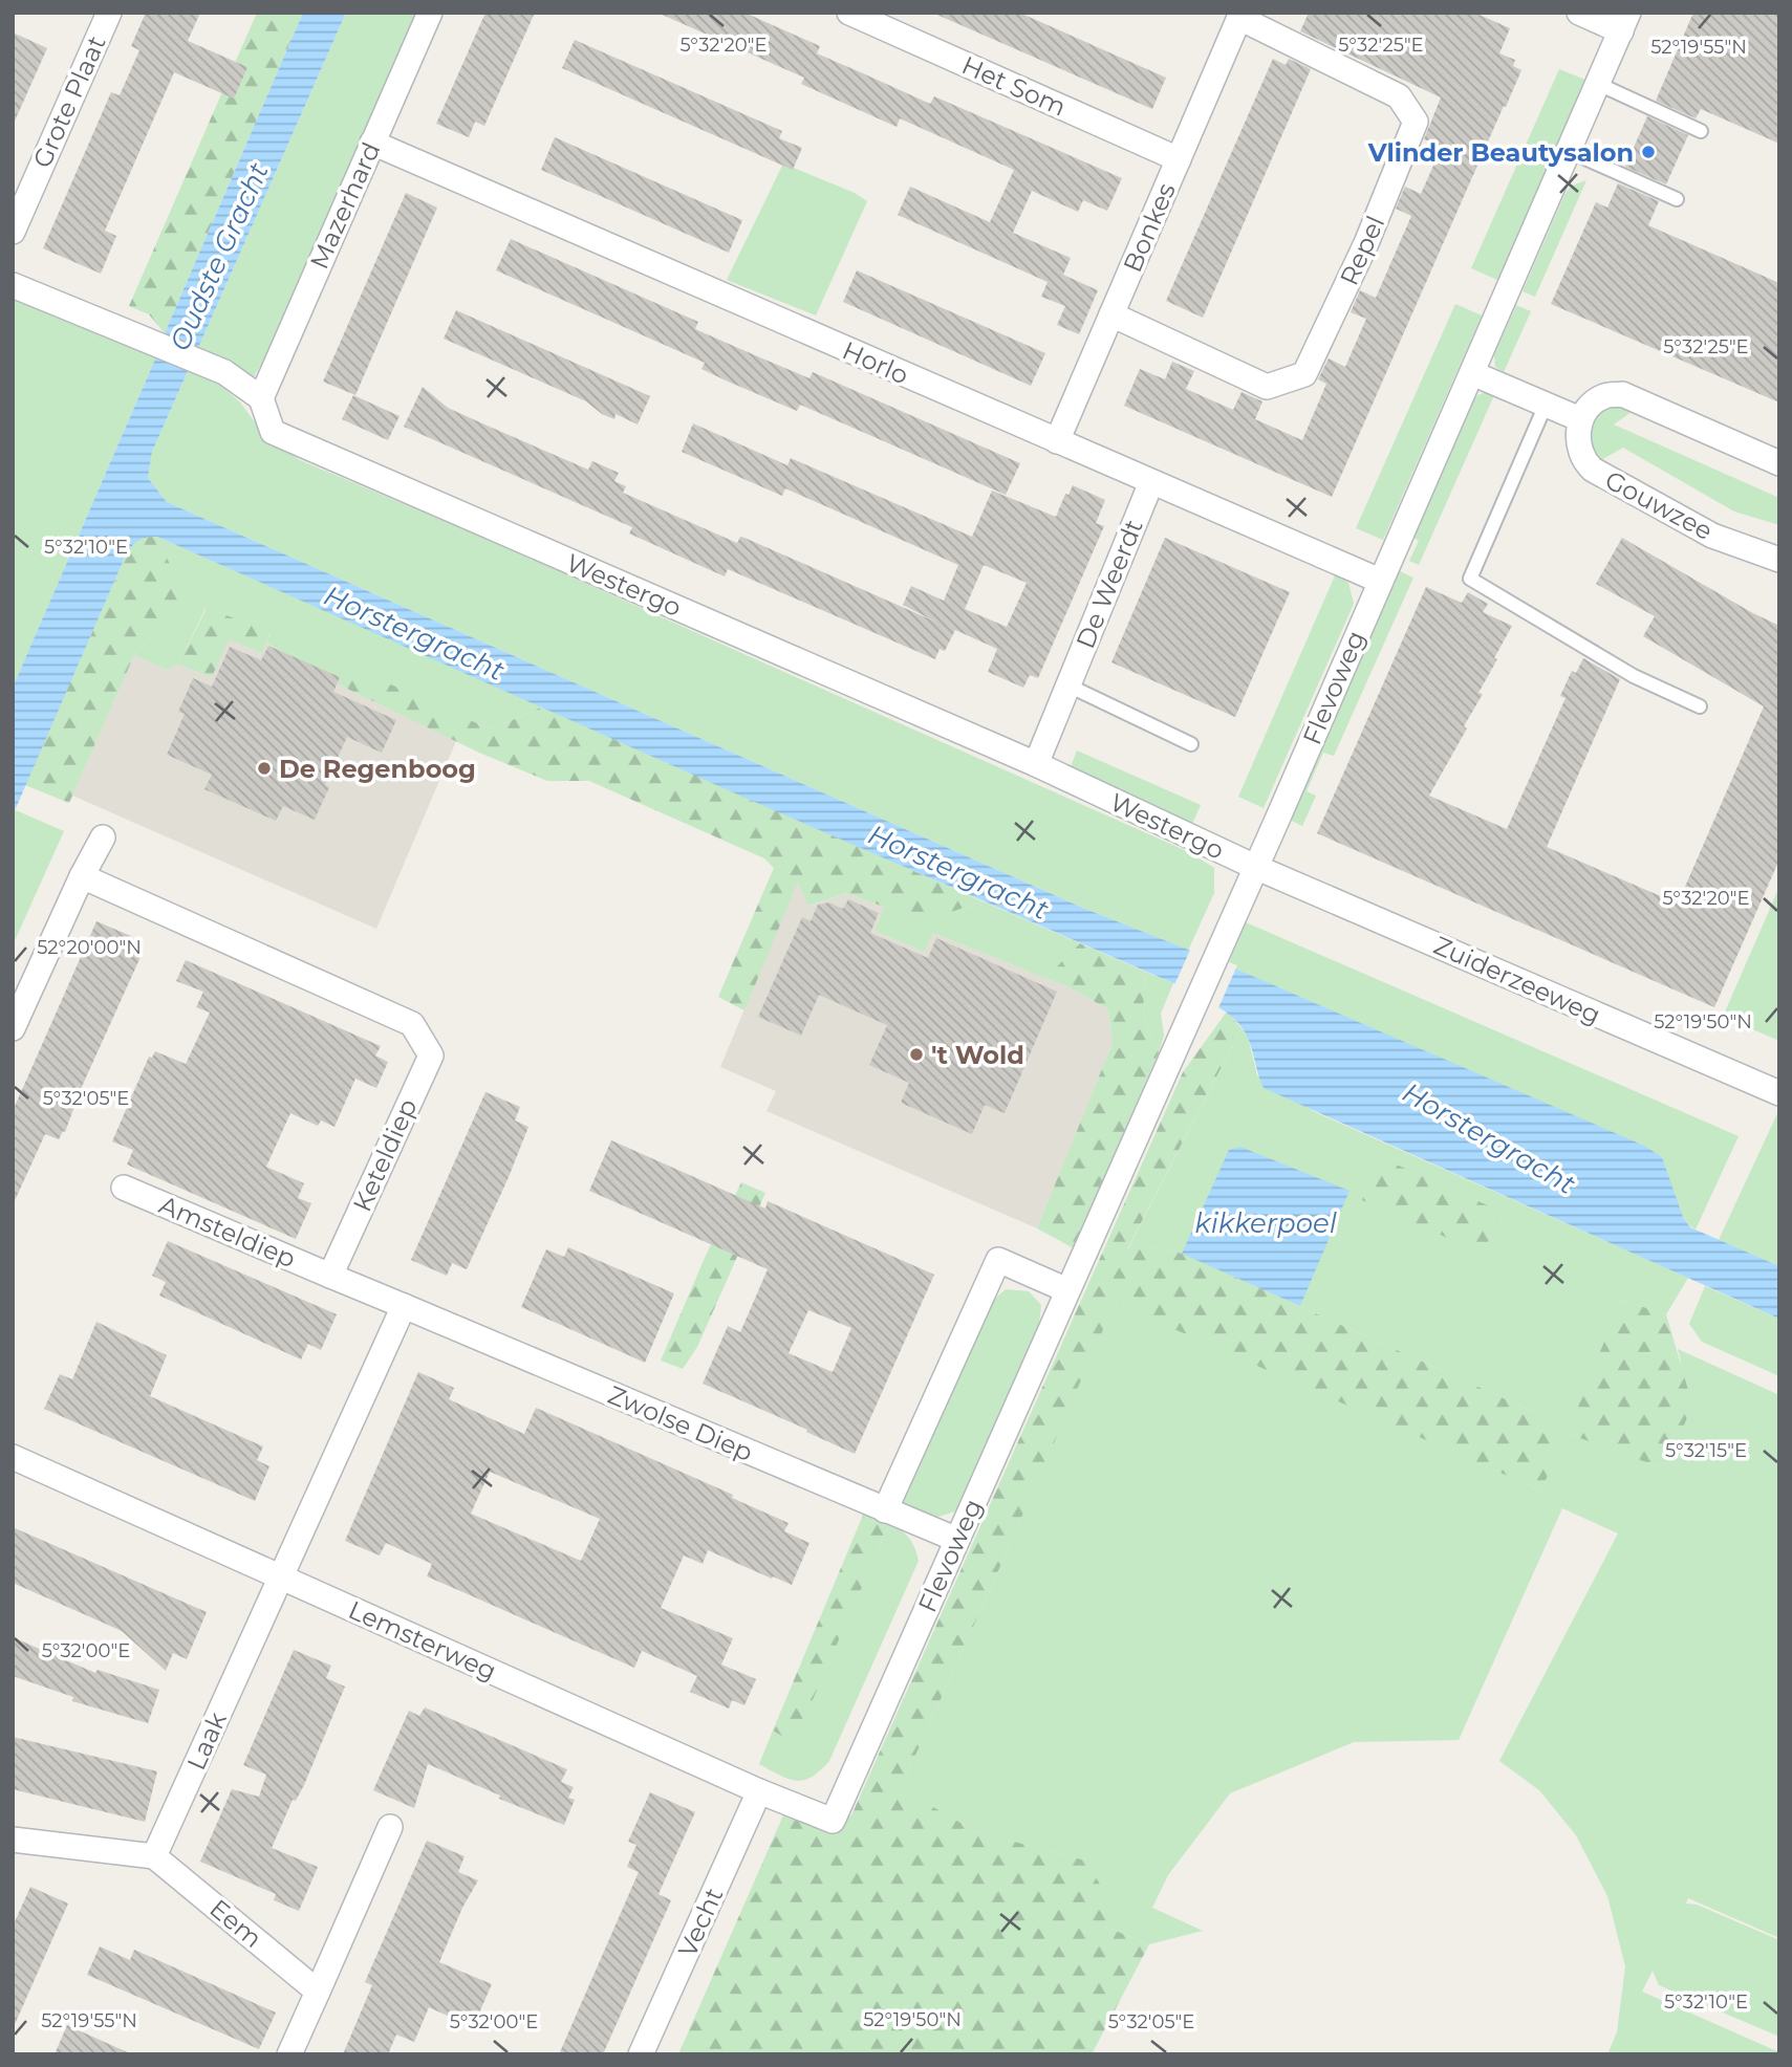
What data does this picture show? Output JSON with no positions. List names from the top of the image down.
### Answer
{
  "streets": {
    "street": [
      "Het Som",
      "Grote Plaat",
      "Mazerhard",
      "Bonkes",
      "Repel",
      "Horlo",
      "Gouwzee",
      "De Weerdt",
      "Westergo",
      "Flevoweg",
      "Zuiderzeeweg",
      "Keteldiep",
      "Amsteldiep",
      "Zwolse Diep",
      "Lemsterweg",
      "Laak",
      "Vecht",
      "Eem"
    ]
  },
  "crossings": [
    ["Het Som", "Bonkes"],
    ["Mazerhard", "Horlo"],
    ["Mazerhard", "Westergo"],
    ["Bonkes", "Repel"],
    ["Bonkes", "Horlo"],
    ["Horlo", "De Weerdt"],
    ["Horlo", "Flevoweg"],
    ["De Weerdt", "Westergo"],
    ["Westergo", "Flevoweg"],
    ["Westergo", "Zuiderzeeweg"],
    ["Flevoweg", "Zuiderzeeweg"],
    ["Flevoweg", "Zwolse Diep"],
    ["Flevoweg", "Lemsterweg"],
    ["Keteldiep", "Amsteldiep"],
    ["Lemsterweg", "Laak"],
    ["Lemsterweg", "Vecht"],
    ["Laak", "Eem"]
  ],
  "water": ["Oudste Gracht", "Horstergracht", "kikkerpoel"],
  "places": ["Vlinder Beautysalon", "De Regenboog", "'t Wold"],
  "coordinates": [
    "5°32'20\"E",
    "5°32'25\"E",
    "52°19'55\"N",
    "5°32'10\"E",
    "52°20'00\"N",
    "52°19'50\"N",
    "5°32'05\"E",
    "5°32'15\"E",
    "5°32'00\"E"
  ]
}
